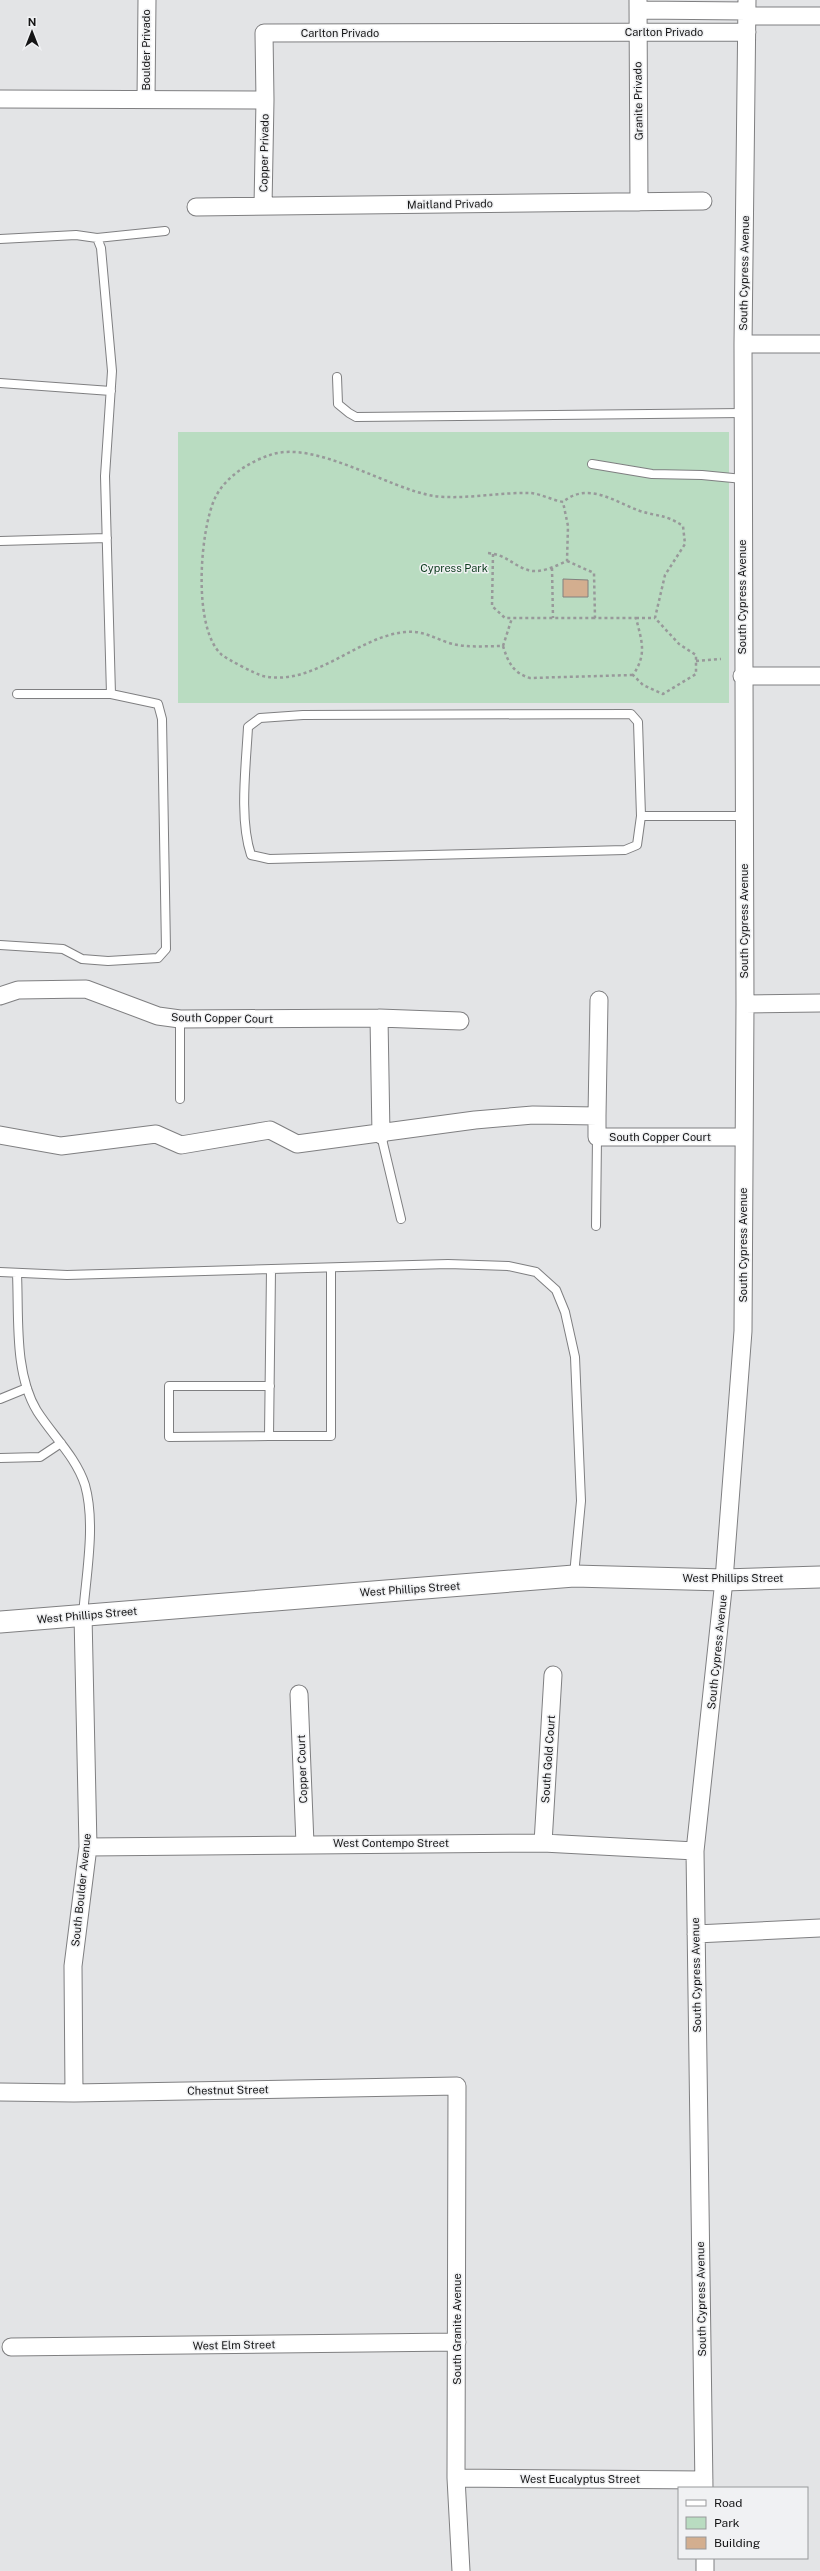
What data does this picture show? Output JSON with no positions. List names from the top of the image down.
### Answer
{
  "streets": {
    "street": [
      "Carlton Privado",
      "Boulder Privado",
      "Granite Privado",
      "Copper Privado",
      "Maitland Privado",
      "South Cypress Avenue",
      "South Copper Court",
      "West Phillips Street",
      "South Gold Court",
      "Copper Court",
      "West Contempo Street",
      "South Boulder Avenue",
      "Chestnut Street",
      "South Granite Avenue",
      "West Elm Street",
      "West Eucalyptus Street"
    ]
  },
  "crossings": [
    ["Carlton Privado", "Granite Privado"],
    ["Carlton Privado", "Copper Privado"],
    ["Carlton Privado", "South Cypress Avenue"],
    ["Granite Privado", "Maitland Privado"],
    ["Copper Privado", "Maitland Privado"],
    ["South Cypress Avenue", "South Copper Court"],
    ["South Cypress Avenue", "West Phillips Street"],
    ["South Cypress Avenue", "West Contempo Street"],
    ["South Cypress Avenue", "West Eucalyptus Street"],
    ["West Phillips Street", "South Boulder Avenue"],
    ["South Gold Court", "West Contempo Street"],
    ["Copper Court", "West Contempo Street"],
    ["West Contempo Street", "South Boulder Avenue"],
    ["South Boulder Avenue", "Chestnut Street"],
    ["Chestnut Street", "South Granite Avenue"],
    ["South Granite Avenue", "West Elm Street"],
    ["South Granite Avenue", "West Eucalyptus Street"]
  ],
  "parks": ["Cypress Park"],
  "legend": ["Road", "Park", "Building"],
  "north": "top"
}
